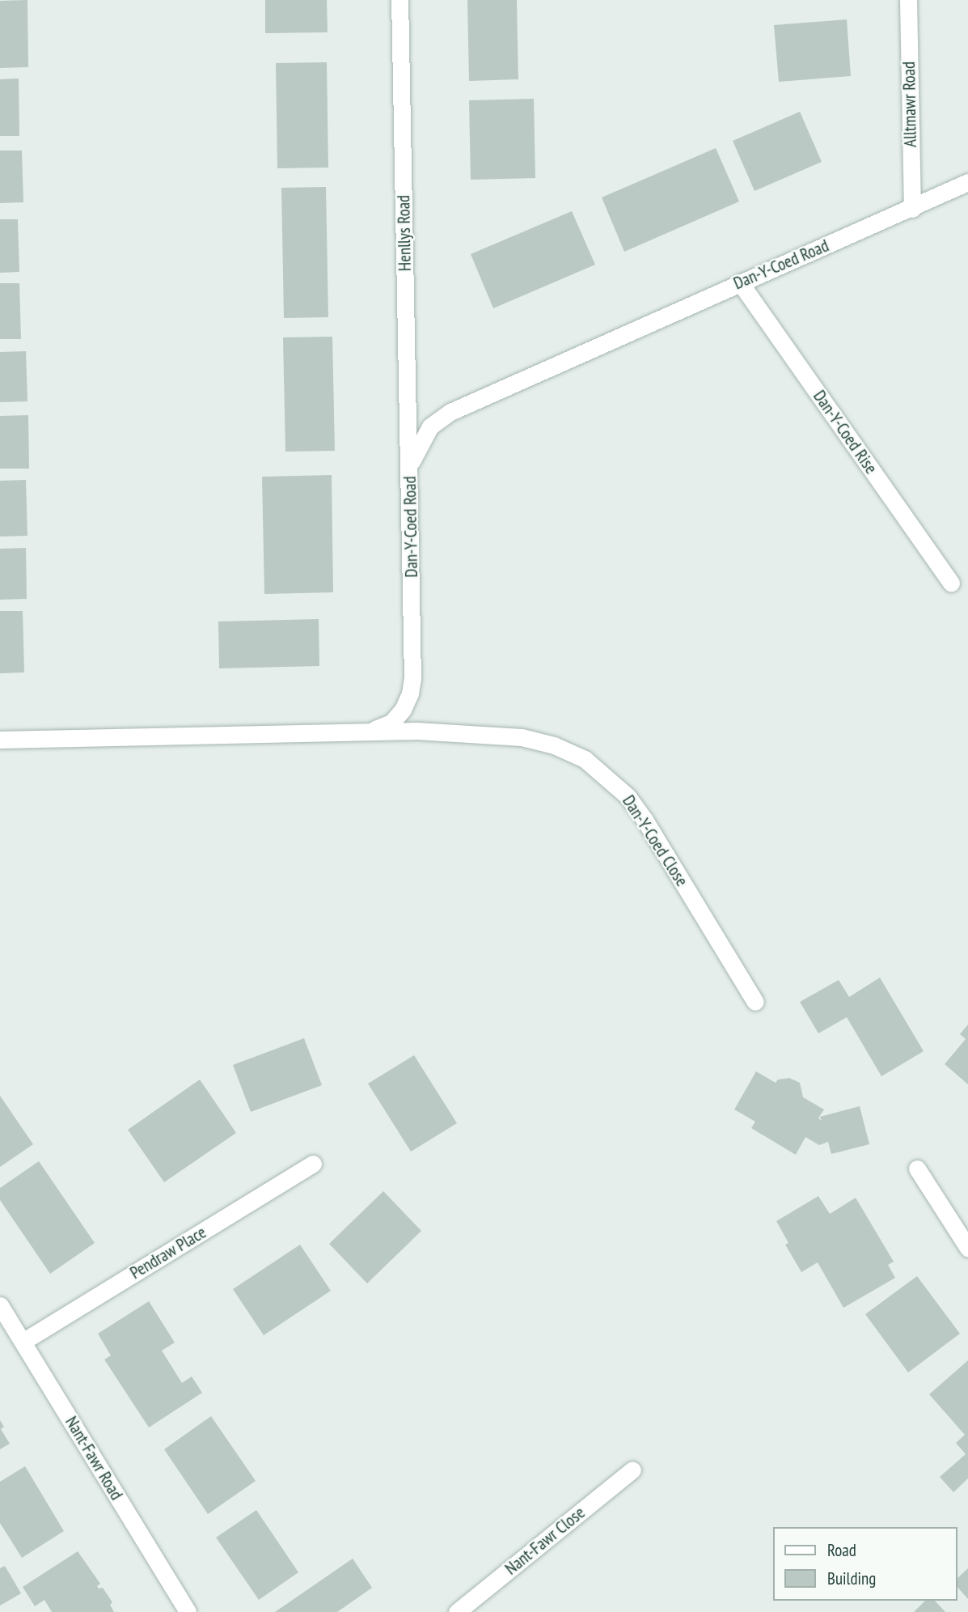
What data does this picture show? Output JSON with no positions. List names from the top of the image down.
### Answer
{
  "streets": {
    "street": [
      "Alltmawr Road",
      "Henllys Road",
      "Dan-Y-Coed Road",
      "Dan-Y-Coed Rise",
      "Dan-Y-Coed Close",
      "Pendraw Place",
      "Nant-Fawr Road",
      "Nant-Fawr Close"
    ]
  },
  "crossings": [
    ["Alltmawr Road", "Dan-Y-Coed Road"],
    ["Henllys Road", "Dan-Y-Coed Road"],
    ["Dan-Y-Coed Road", "Dan-Y-Coed Rise"],
    ["Dan-Y-Coed Road", "Dan-Y-Coed Close"],
    ["Pendraw Place", "Nant-Fawr Road"]
  ],
  "legend": ["Road", "Building"]
}
